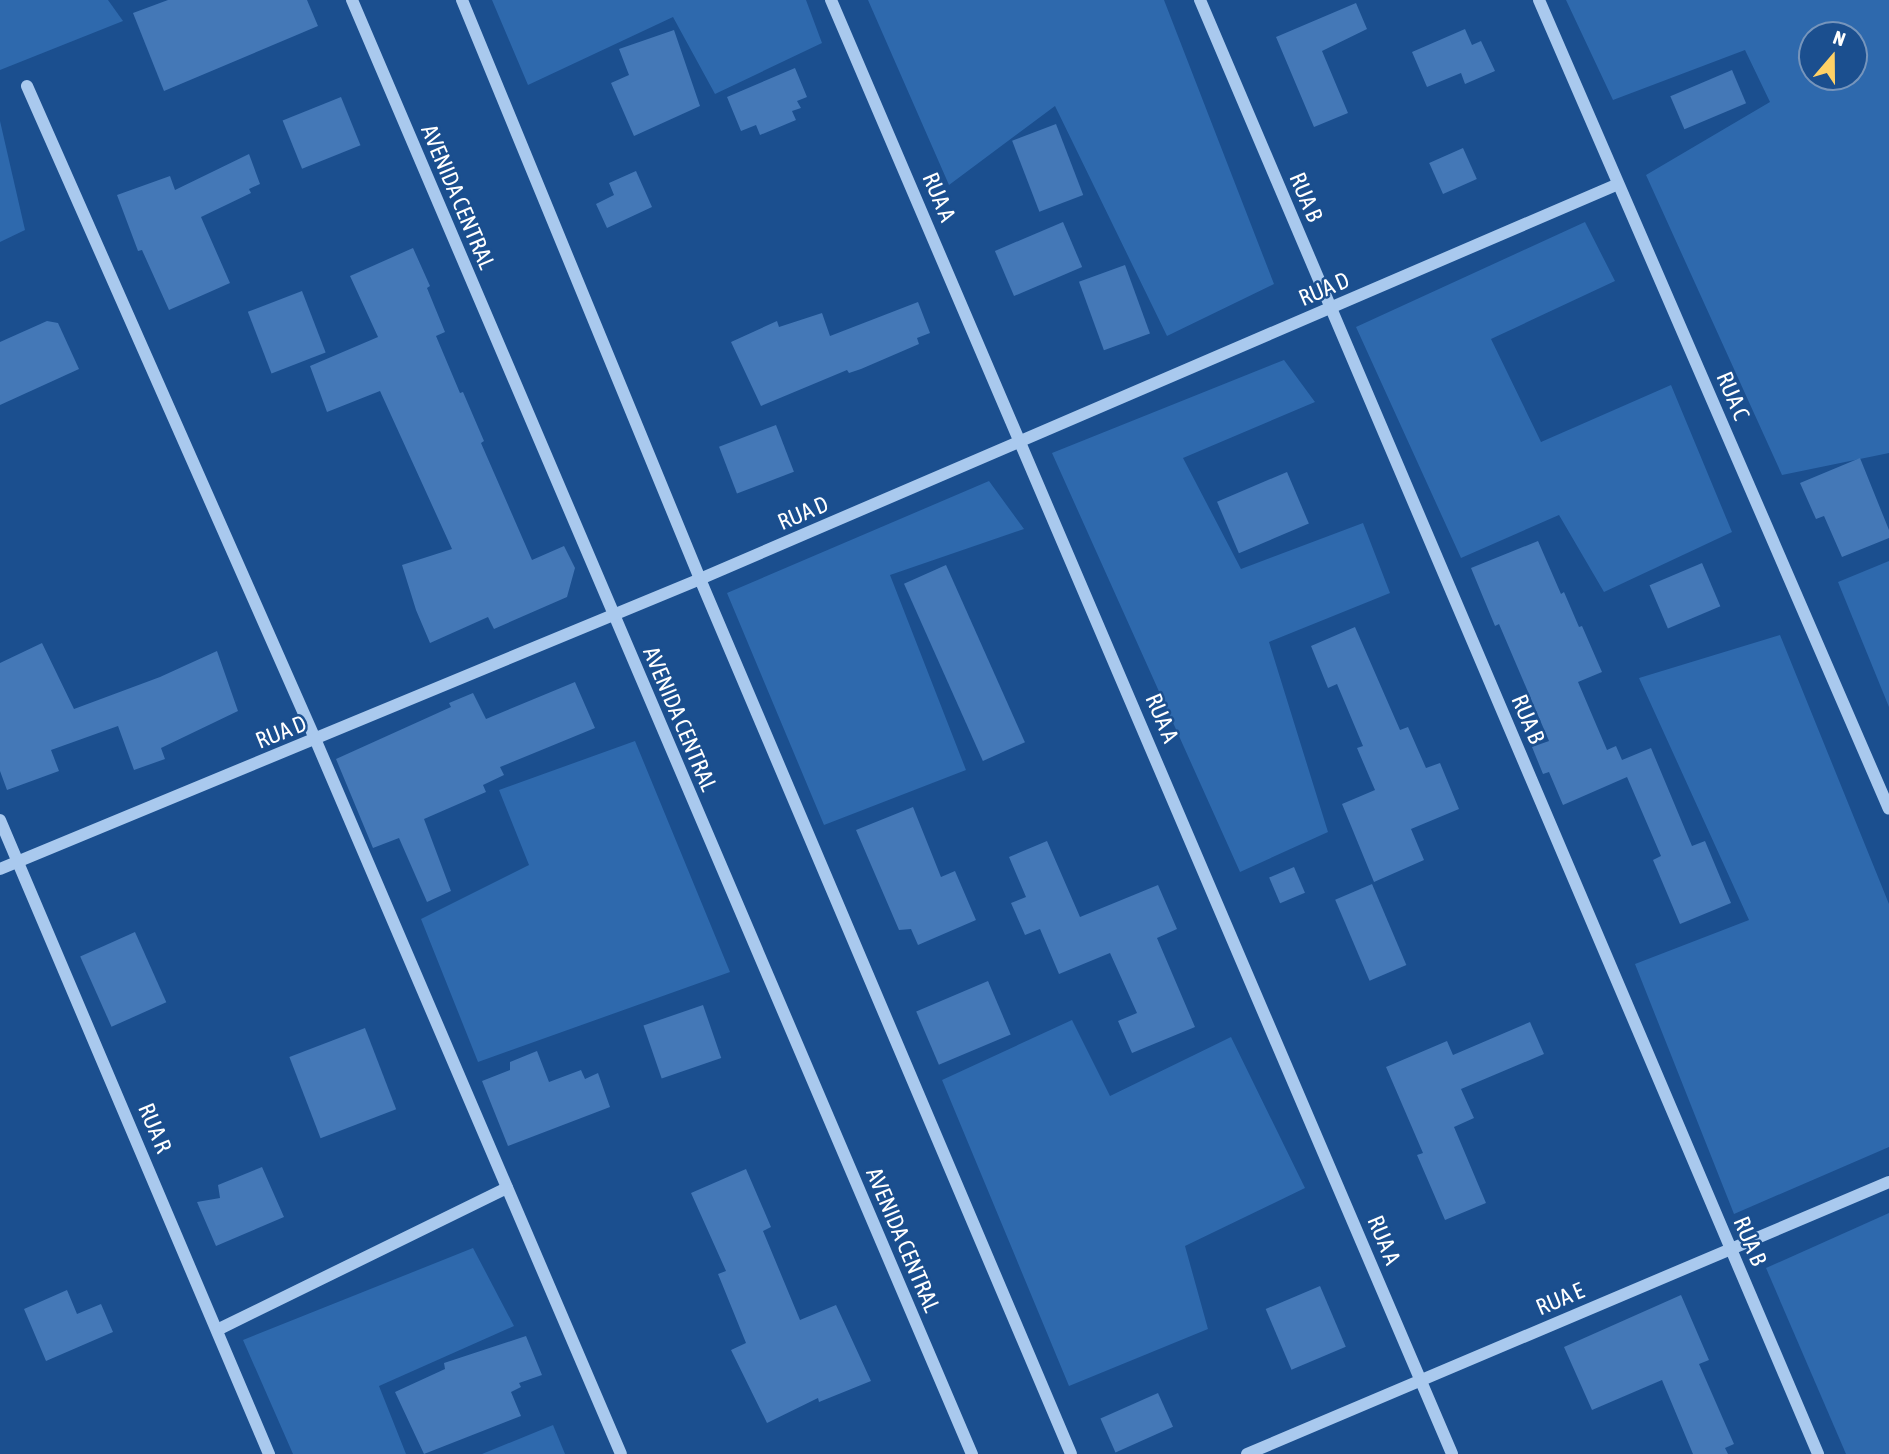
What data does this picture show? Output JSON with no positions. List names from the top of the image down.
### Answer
{
  "streets": {
    "street": [
      "AVENIDA CENTRAL",
      "RUA A",
      "RUA B",
      "RUA D",
      "RUA C",
      "RUA R",
      "RUA E"
    ]
  },
  "crossings": [
    ["AVENIDA CENTRAL", "RUA D"],
    ["RUA A", "RUA D"],
    ["RUA A", "RUA E"],
    ["RUA B", "RUA D"],
    ["RUA B", "RUA E"],
    ["RUA D", "RUA C"],
    ["RUA D", "RUA R"]
  ],
  "north": "top"
}
